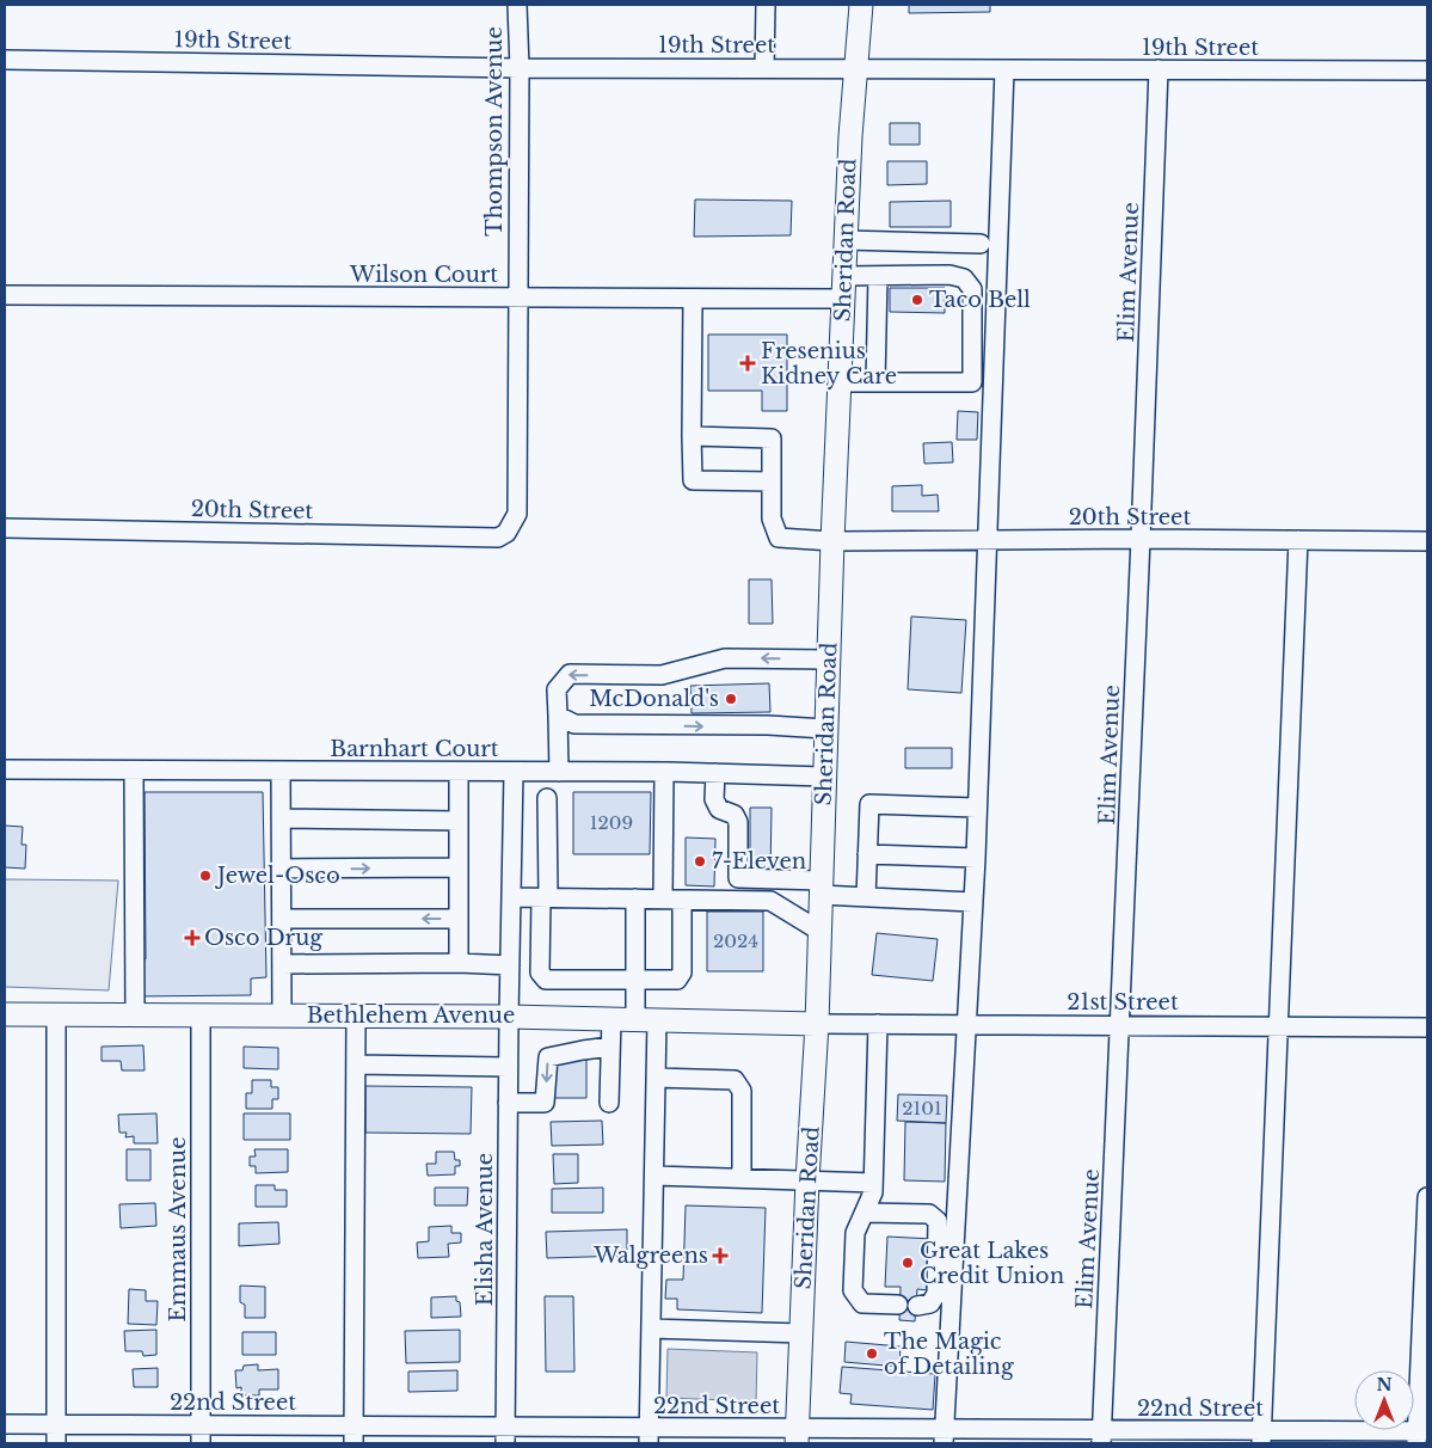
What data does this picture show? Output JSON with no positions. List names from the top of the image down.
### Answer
{
  "streets": {
    "main road": ["Sheridan Road", "Bethlehem Avenue"],
    "street": [
      "19th Street",
      "Thompson Avenue",
      "Elim Avenue",
      "Wilson Court",
      "20th Street",
      "Barnhart Court",
      "21st Street",
      "Emmaus Avenue",
      "Elisha Avenue",
      "22nd Street"
    ]
  },
  "crossings": [
    ["19th Street", "Thompson Avenue"],
    ["19th Street", "Sheridan Road"],
    ["19th Street", "Elim Avenue"],
    ["Thompson Avenue", "Wilson Court"],
    ["Thompson Avenue", "20th Street"],
    ["Sheridan Road", "Wilson Court"],
    ["Sheridan Road", "20th Street"],
    ["Sheridan Road", "Barnhart Court"],
    ["Sheridan Road", "21st Street"],
    ["Sheridan Road", "Bethlehem Avenue"],
    ["Sheridan Road", "22nd Street"],
    ["Elim Avenue", "20th Street"],
    ["Elim Avenue", "21st Street"],
    ["Elim Avenue", "22nd Street"],
    ["21st Street", "Bethlehem Avenue"],
    ["Bethlehem Avenue", "Emmaus Avenue"],
    ["Bethlehem Avenue", "Elisha Avenue"],
    ["Emmaus Avenue", "22nd Street"],
    ["Elisha Avenue", "22nd Street"]
  ],
  "places": {
    "other": [
      "Taco Bell",
      "McDonald's",
      "7-Eleven",
      "Jewel-Osco",
      "Great Lakes Credit Union",
      "The Magic of Detailing"
    ],
    "health": ["Fresenius Kidney Care", "Osco Drug", "Walgreens"]
  },
  "house_numbers": ["1209", "2024", "2101"],
  "north": "top"
}
